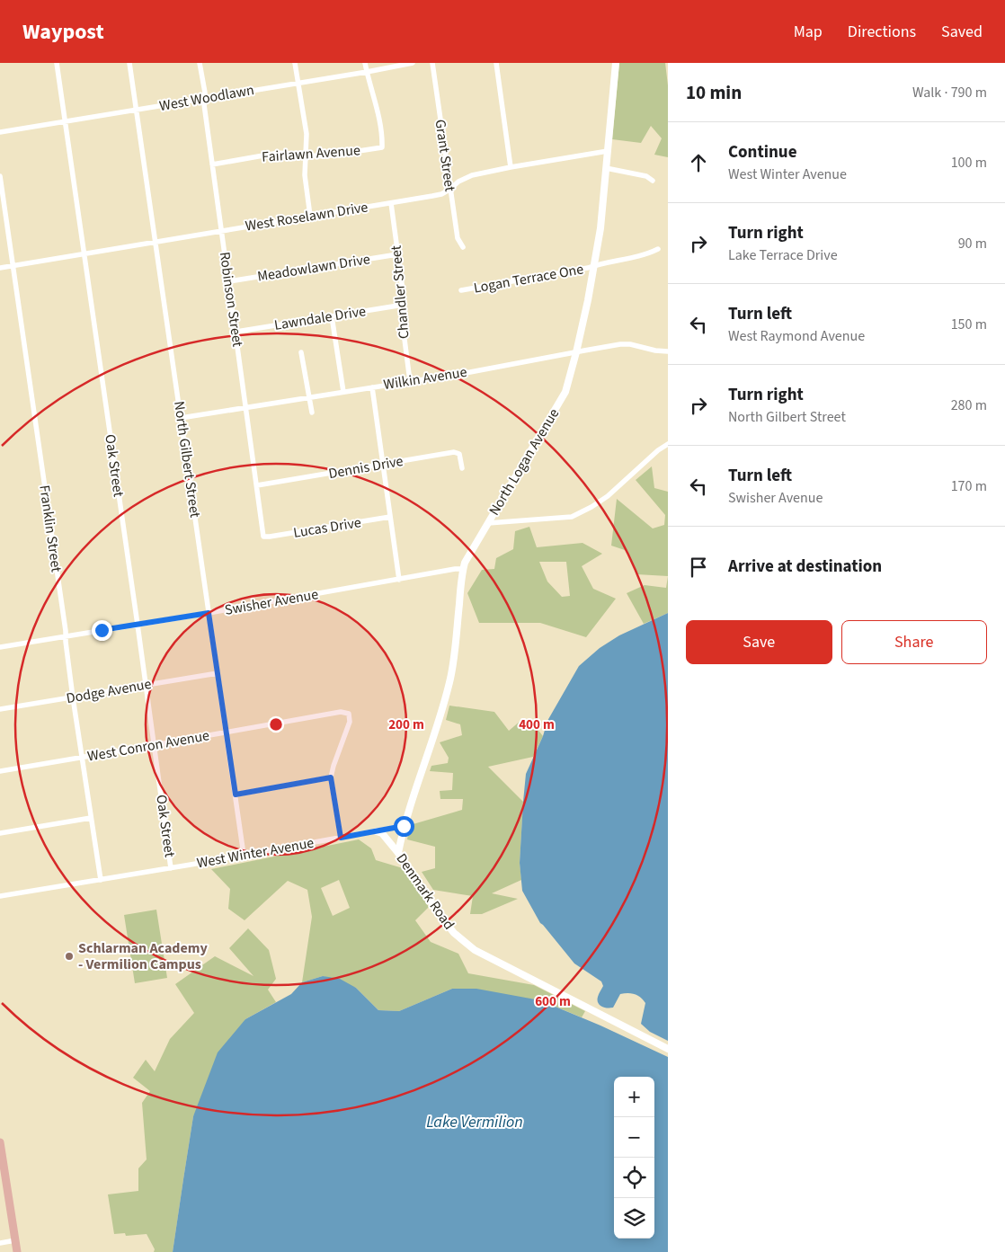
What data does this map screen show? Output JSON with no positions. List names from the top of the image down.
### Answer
{
  "streets": {
    "street": [
      "West Woodlawn",
      "Fairlawn Avenue",
      "Grant Street",
      "West Roselawn Drive",
      "Meadowlawn Drive",
      "Logan Terrace One",
      "Chandler Street",
      "Robinson Street",
      "Lawndale Drive",
      "Wilkin Avenue",
      "North Gilbert Street",
      "North Logan Avenue",
      "Oak Street",
      "Dennis Drive",
      "Lucas Drive",
      "Franklin Street",
      "Swisher Avenue",
      "Dodge Avenue",
      "West Conron Avenue",
      "West Winter Avenue",
      "Denmark Road"
    ]
  },
  "crossings": [
    ["West Woodlawn", "Fairlawn Avenue"],
    ["West Woodlawn", "Robinson Street"],
    ["West Woodlawn", "North Gilbert Street"],
    ["West Woodlawn", "Oak Street"],
    ["Fairlawn Avenue", "Robinson Street"],
    ["Grant Street", "West Roselawn Drive"],
    ["West Roselawn Drive", "Chandler Street"],
    ["West Roselawn Drive", "Robinson Street"],
    ["West Roselawn Drive", "North Gilbert Street"],
    ["West Roselawn Drive", "North Logan Avenue"],
    ["West Roselawn Drive", "Oak Street"],
    ["West Roselawn Drive", "Franklin Street"],
    ["Meadowlawn Drive", "Chandler Street"],
    ["Meadowlawn Drive", "Robinson Street"],
    ["Logan Terrace One", "North Logan Avenue"],
    ["Chandler Street", "Lawndale Drive"],
    ["Chandler Street", "Wilkin Avenue"],
    ["Robinson Street", "Lawndale Drive"],
    ["Robinson Street", "Wilkin Avenue"],
    ["Robinson Street", "Dennis Drive"],
    ["Robinson Street", "Lucas Drive"],
    ["Wilkin Avenue", "North Gilbert Street"],
    ["Wilkin Avenue", "North Logan Avenue"],
    ["North Gilbert Street", "Swisher Avenue"],
    ["North Gilbert Street", "Dodge Avenue"],
    ["North Gilbert Street", "West Conron Avenue"],
    ["North Gilbert Street", "West Winter Avenue"],
    ["North Logan Avenue", "Swisher Avenue"],
    ["North Logan Avenue", "West Winter Avenue"],
    ["North Logan Avenue", "Denmark Road"],
    ["Oak Street", "Swisher Avenue"],
    ["Oak Street", "Dodge Avenue"],
    ["Oak Street", "West Conron Avenue"],
    ["Oak Street", "West Winter Avenue"],
    ["Franklin Street", "Swisher Avenue"],
    ["Franklin Street", "Dodge Avenue"],
    ["Franklin Street", "West Conron Avenue"],
    ["Franklin Street", "West Winter Avenue"],
    ["West Winter Avenue", "Denmark Road"]
  ],
  "water": ["Lake Vermilion"],
  "places": ["Schlarman Academy - Vermilion Campus"],
  "page": {
    "header": "Waypost",
    "nav": ["Map", "Directions", "Saved"],
    "heading": ["10 min", "Walk · 790 m"],
    "list": [
      ["Continue", "West Winter Avenue", "100 m"],
      ["Turn right", "Lake Terrace Drive", "90 m"],
      ["Turn left", "West Raymond Avenue", "150 m"],
      ["Turn right", "North Gilbert Street", "280 m"],
      ["Turn left", "Swisher Avenue", "170 m"],
      "Arrive at destination"
    ],
    "buttons": ["Save", "Share"],
    "map_buttons": ["+", "−"]
  },
  "rings": ["200 m", "400 m", "600 m"]
}
